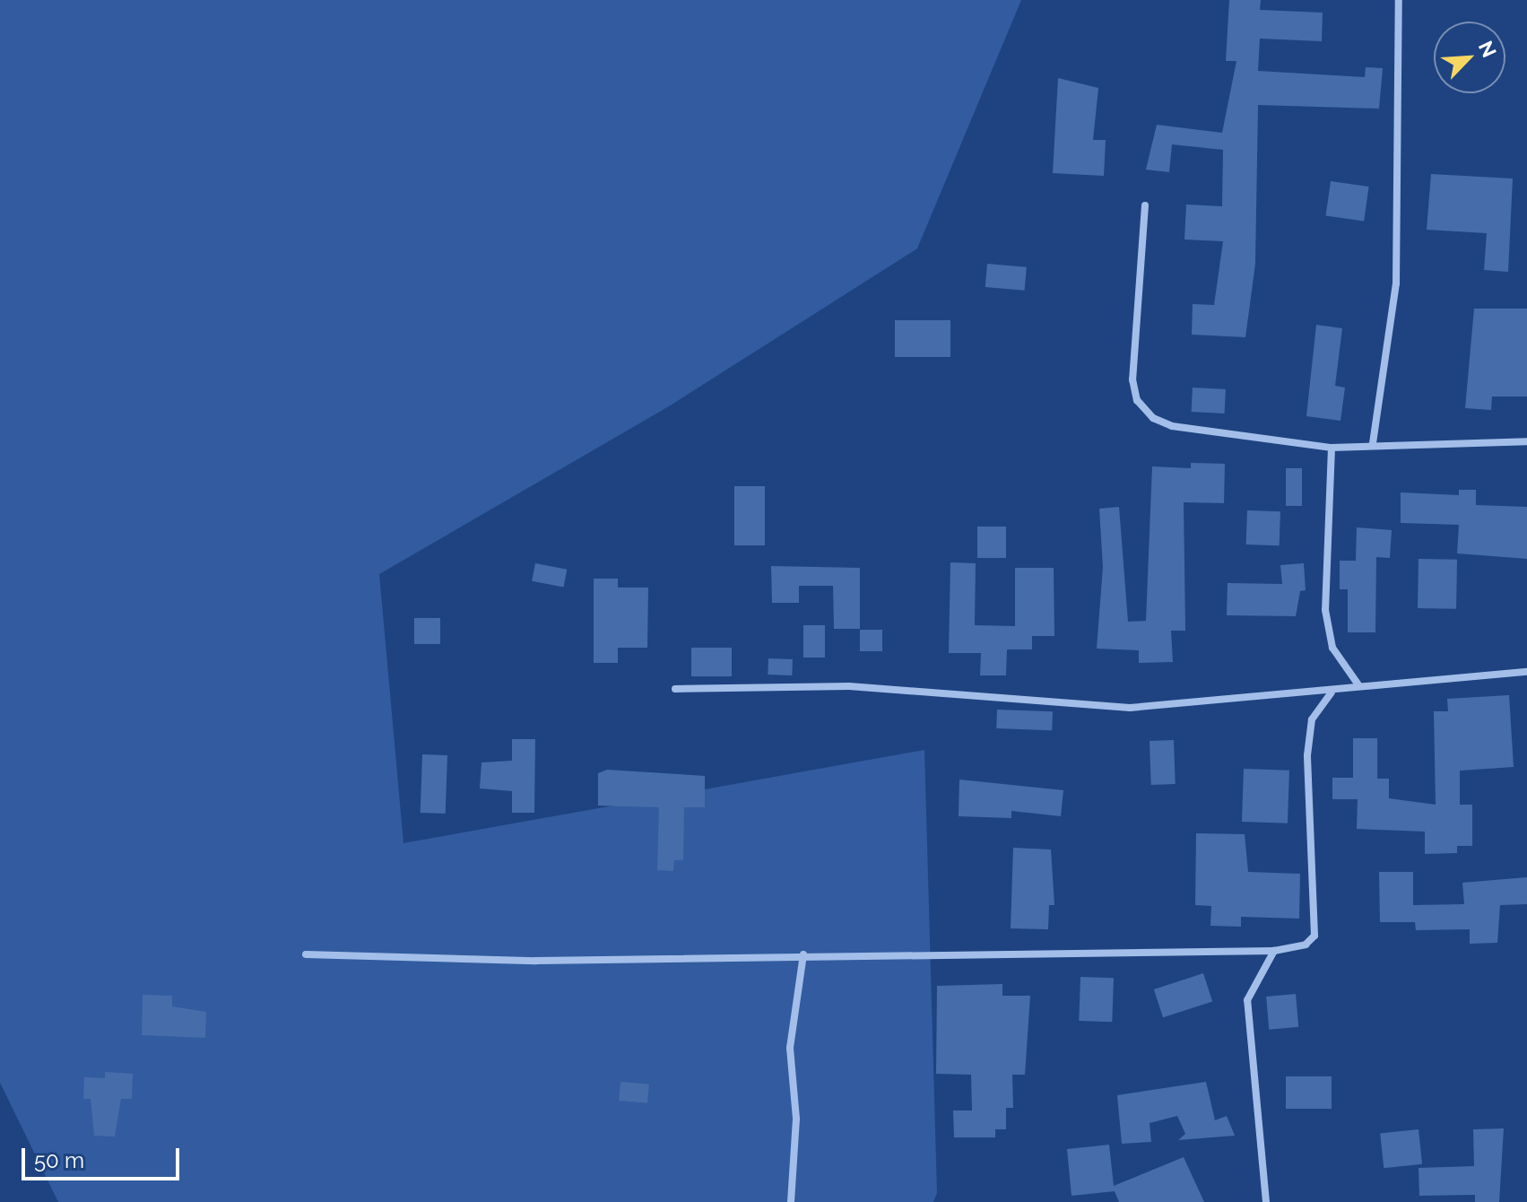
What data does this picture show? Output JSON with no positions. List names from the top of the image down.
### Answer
{
  "scale_bar": "50 m",
  "north": "top right"
}
